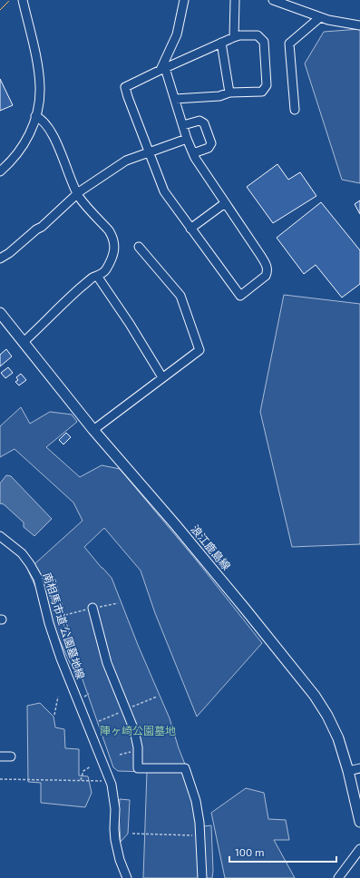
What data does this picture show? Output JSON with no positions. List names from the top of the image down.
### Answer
{
  "streets": {
    "main road": ["浪江鹿島線"],
    "street": ["南相馬市道 公園墓地線"]
  },
  "parks": ["陣ヶ崎公園墓地"],
  "scale_bar": "100 m"
}
